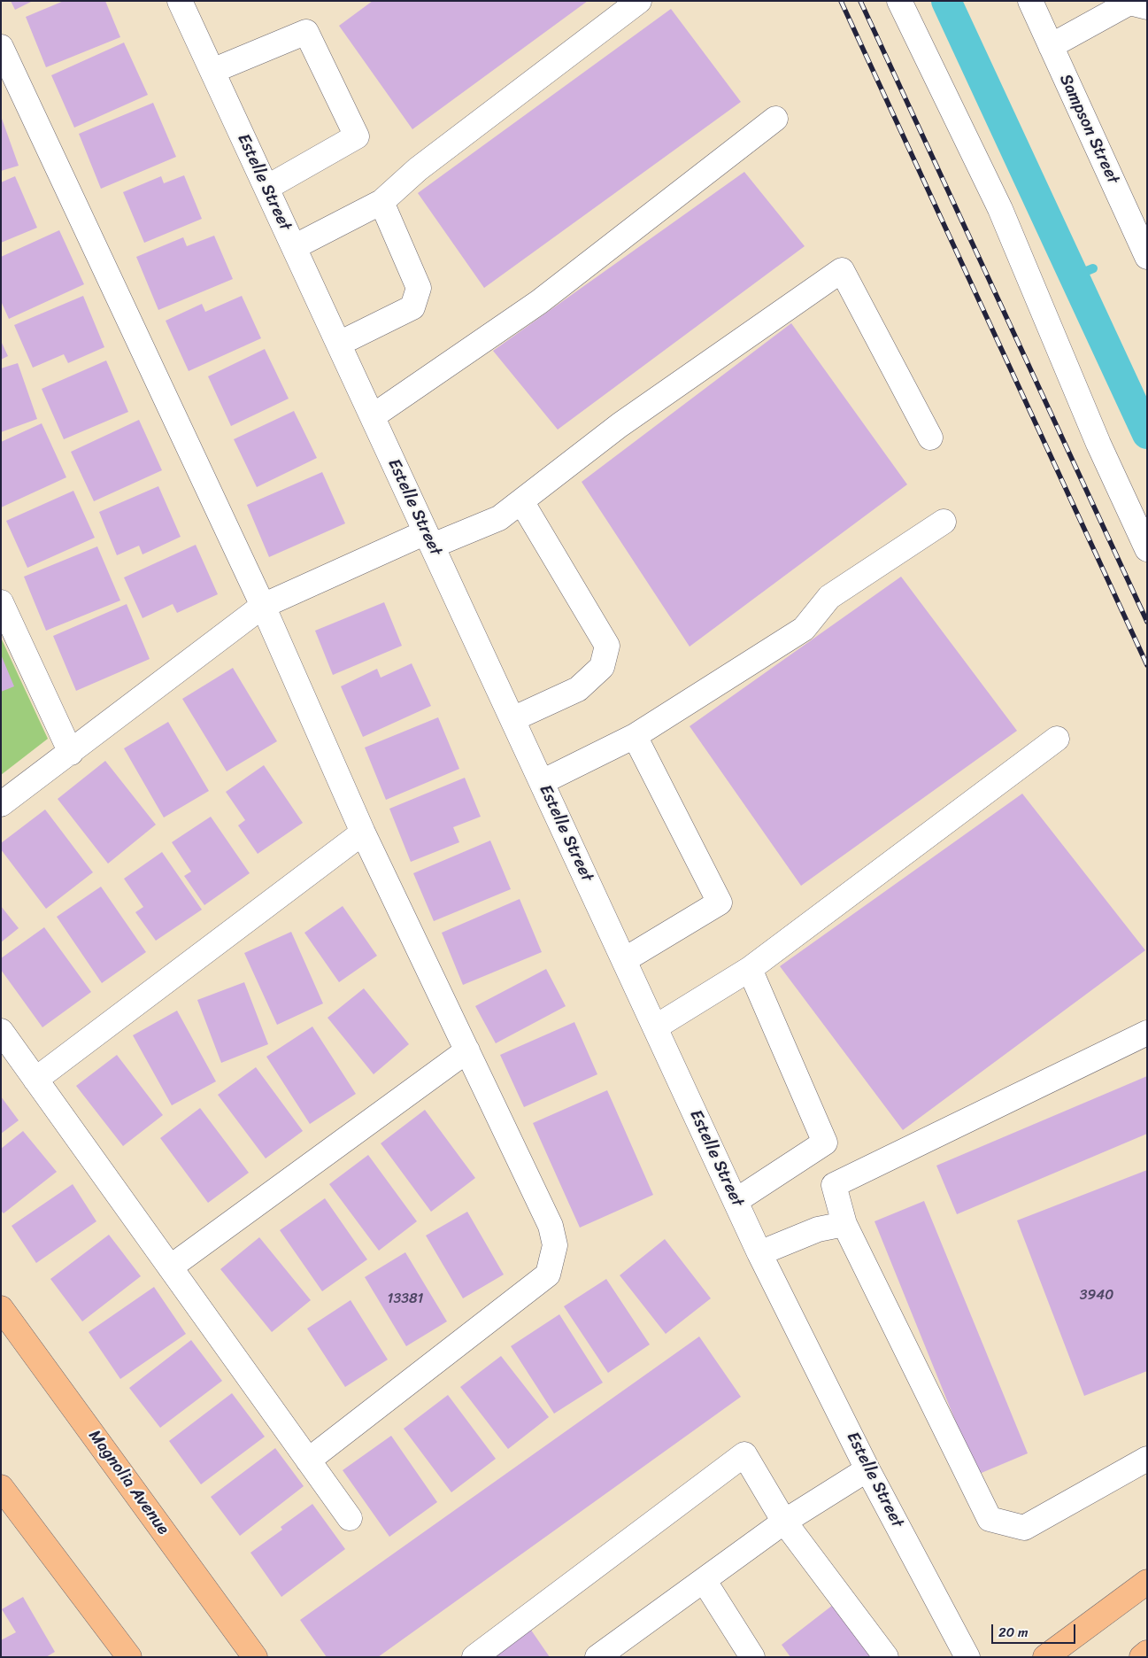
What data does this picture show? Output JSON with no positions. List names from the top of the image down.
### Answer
{
  "streets": {
    "main road": ["Magnolia Avenue"],
    "street": ["Sampson Street", "Estelle Street"]
  },
  "house_numbers": ["3940", "13381"],
  "scale_bar": "20 m"
}
